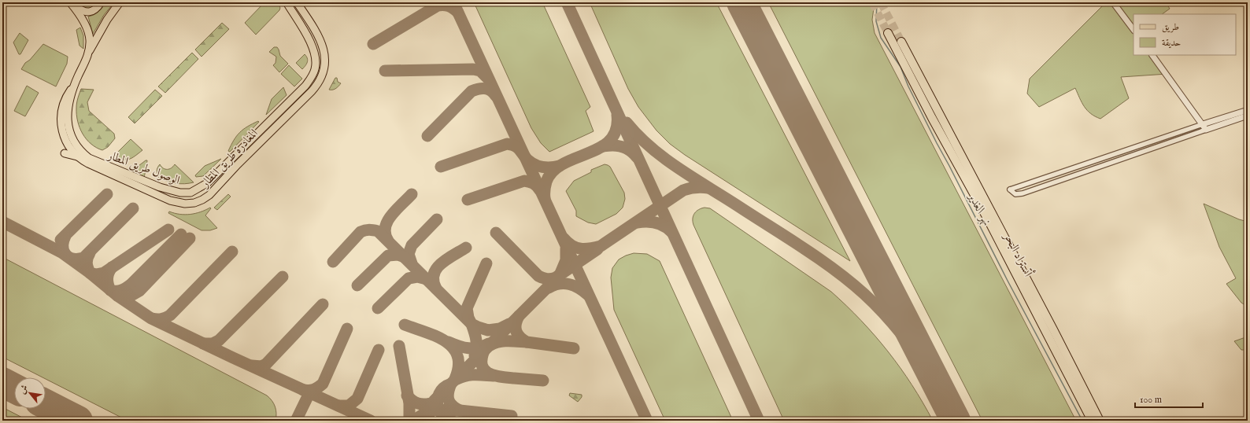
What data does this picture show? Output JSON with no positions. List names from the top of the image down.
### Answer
{
  "streets": {
    "highway": ["أتستراد البحر"],
    "main road": ["المغادرة طريق المطار", "الوصول طريق المطار"]
  },
  "crossings": [
    ["المغادرة طريق المطار", "الوصول طريق المطار"]
  ],
  "water": ["نهر الغدير"],
  "legend": ["طريق", "حديقة"],
  "scale_bar": "100 m",
  "north": "top left"
}
